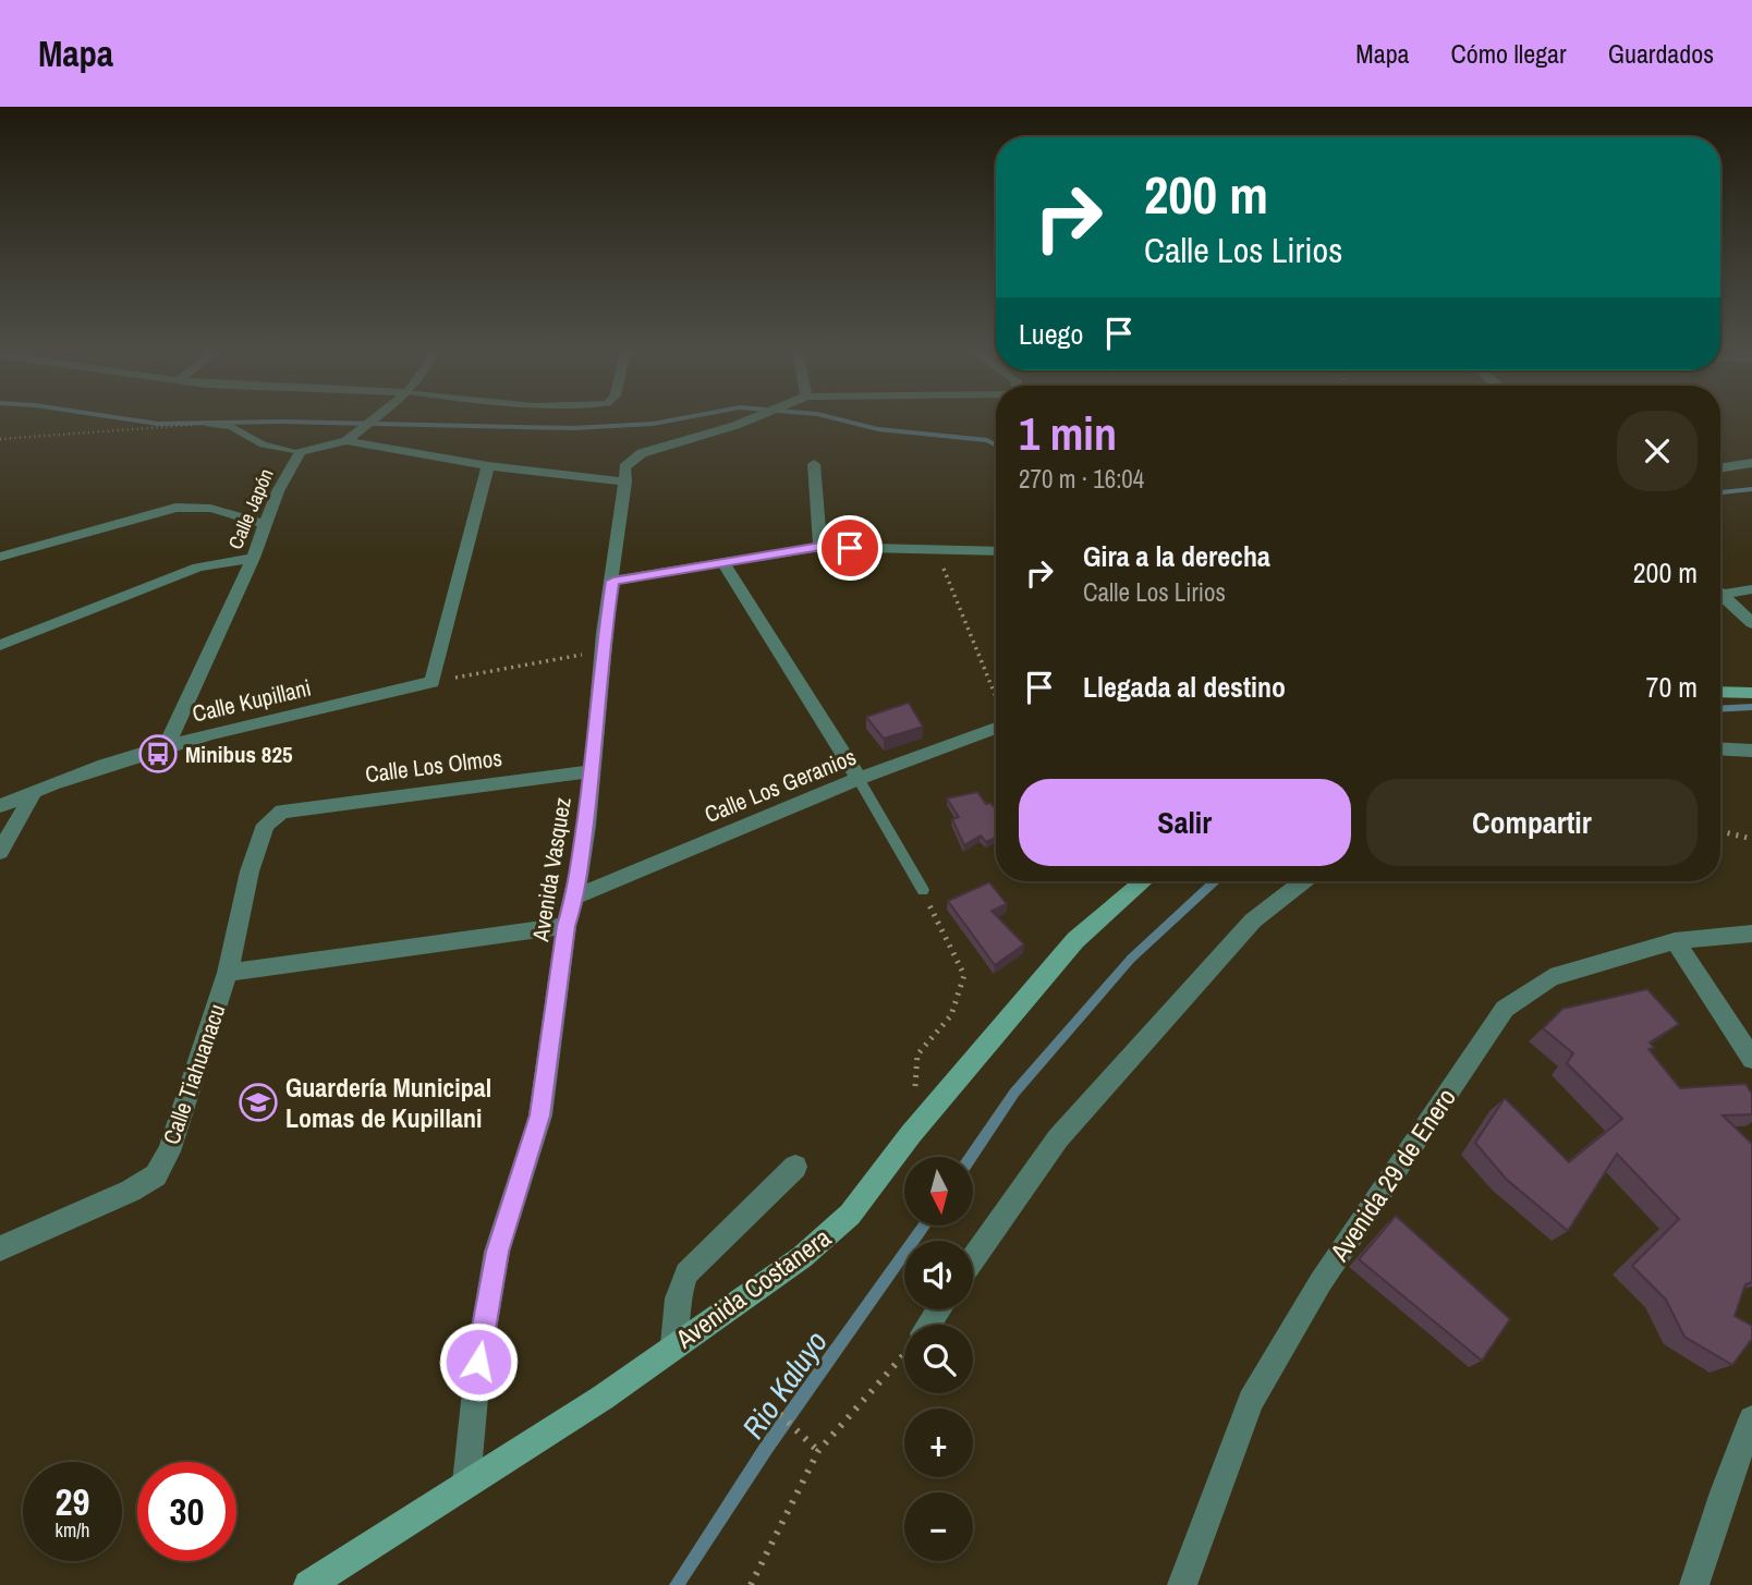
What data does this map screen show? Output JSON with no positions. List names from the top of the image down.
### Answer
{
  "streets": {
    "main road": ["Avenida Costanera"],
    "street": [
      "Calle Japón",
      "Calle Kupillani",
      "Calle Los Olmos",
      "Calle Los Geranios",
      "Avenida Vasquez",
      "Calle Tiahuanacu",
      "Avenida 29 de Enero"
    ]
  },
  "crossings": [
    ["Calle Japón", "Calle Kupillani"],
    ["Calle Los Olmos", "Avenida Vasquez"],
    ["Calle Los Olmos", "Calle Tiahuanacu"],
    ["Calle Los Geranios", "Avenida Vasquez"],
    ["Avenida Vasquez", "Avenida Costanera"]
  ],
  "water": ["Rio Kaluyo"],
  "places": {
    "bus stop": ["Minibus 825"],
    "school or university": ["Guardería Municipal Lomas de Kupillani"]
  },
  "north": "bottom",
  "page": {
    "header": "Mapa",
    "nav": ["Mapa", "Cómo llegar", "Guardados"],
    "turn": ["200 m", "Calle Los Lirios"],
    "then": "Luego",
    "heading": ["1 min", "270 m · 16:04"],
    "list": [
      {
        "name": "Gira a la derecha",
        "note": "Calle Los Lirios",
        "value": "200 m"
      },
      {
        "name": "Llegada al destino",
        "value": "70 m"
      }
    ],
    "buttons": ["Salir", "Compartir"],
    "map_buttons": ["+", "−"],
    "speed": "29 km/h",
    "limit": "30"
  }
}
